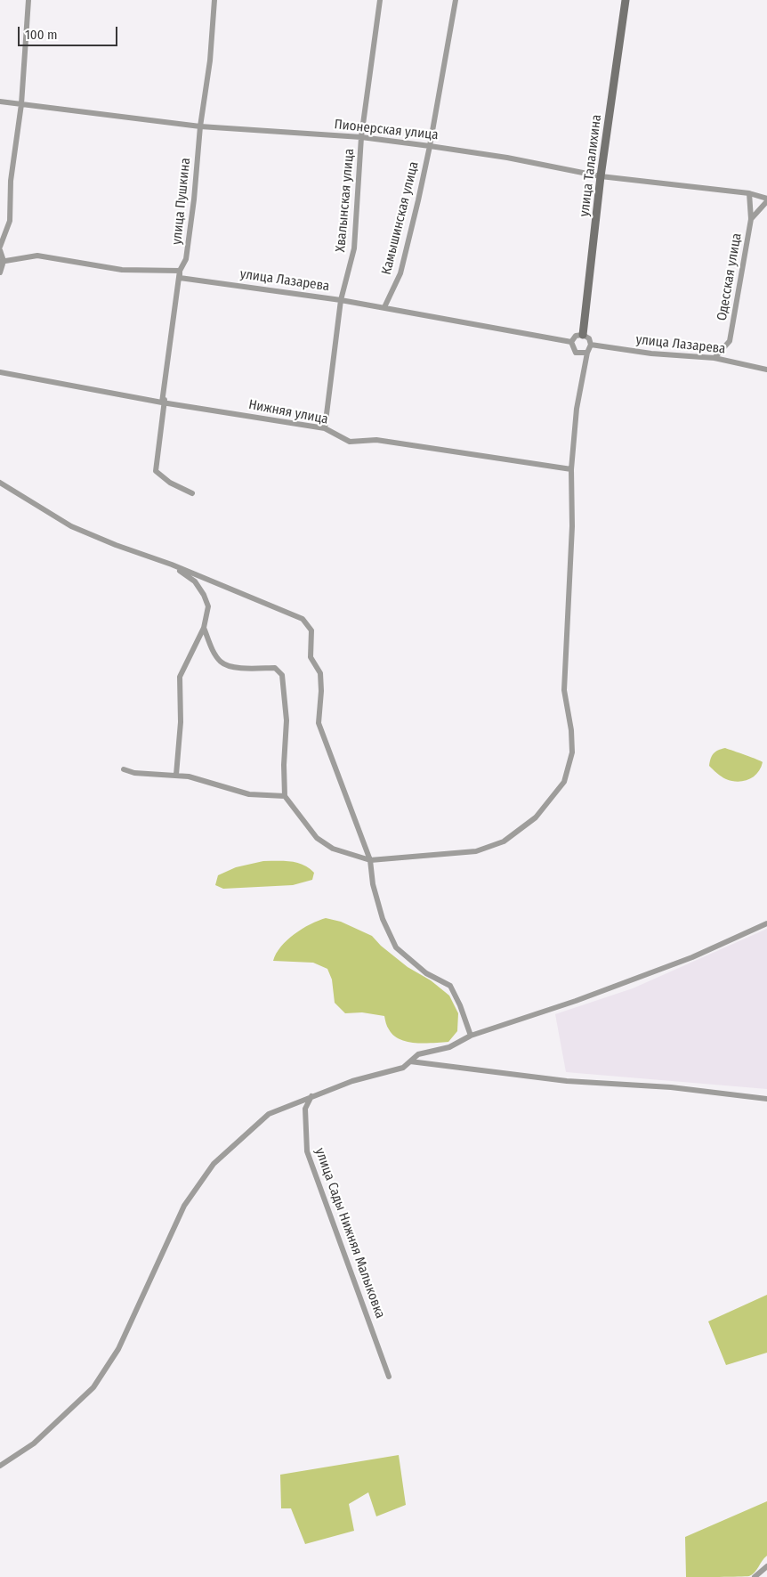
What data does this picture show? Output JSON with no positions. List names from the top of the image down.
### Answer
{
  "streets": {
    "street": [
      "Пионерская улица",
      "улица Талалихина",
      "Хвалынская улица",
      "улица Пушкина",
      "Камышинская улица",
      "Одесская улица",
      "улица Лазарева",
      "Нижняя улица",
      "улица Сады Нижняя Малыковка"
    ]
  },
  "crossings": [
    ["Пионерская улица", "улица Талалихина"],
    ["Пионерская улица", "Хвалынская улица"],
    ["Пионерская улица", "улица Пушкина"],
    ["Пионерская улица", "Камышинская улица"],
    ["Пионерская улица", "Одесская улица"],
    ["улица Талалихина", "улица Лазарева"],
    ["Хвалынская улица", "улица Лазарева"],
    ["Хвалынская улица", "Нижняя улица"],
    ["улица Пушкина", "Нижняя улица"],
    ["Камышинская улица", "улица Лазарева"],
    ["Одесская улица", "улица Лазарева"]
  ],
  "scale_bar": "100 m"
}
